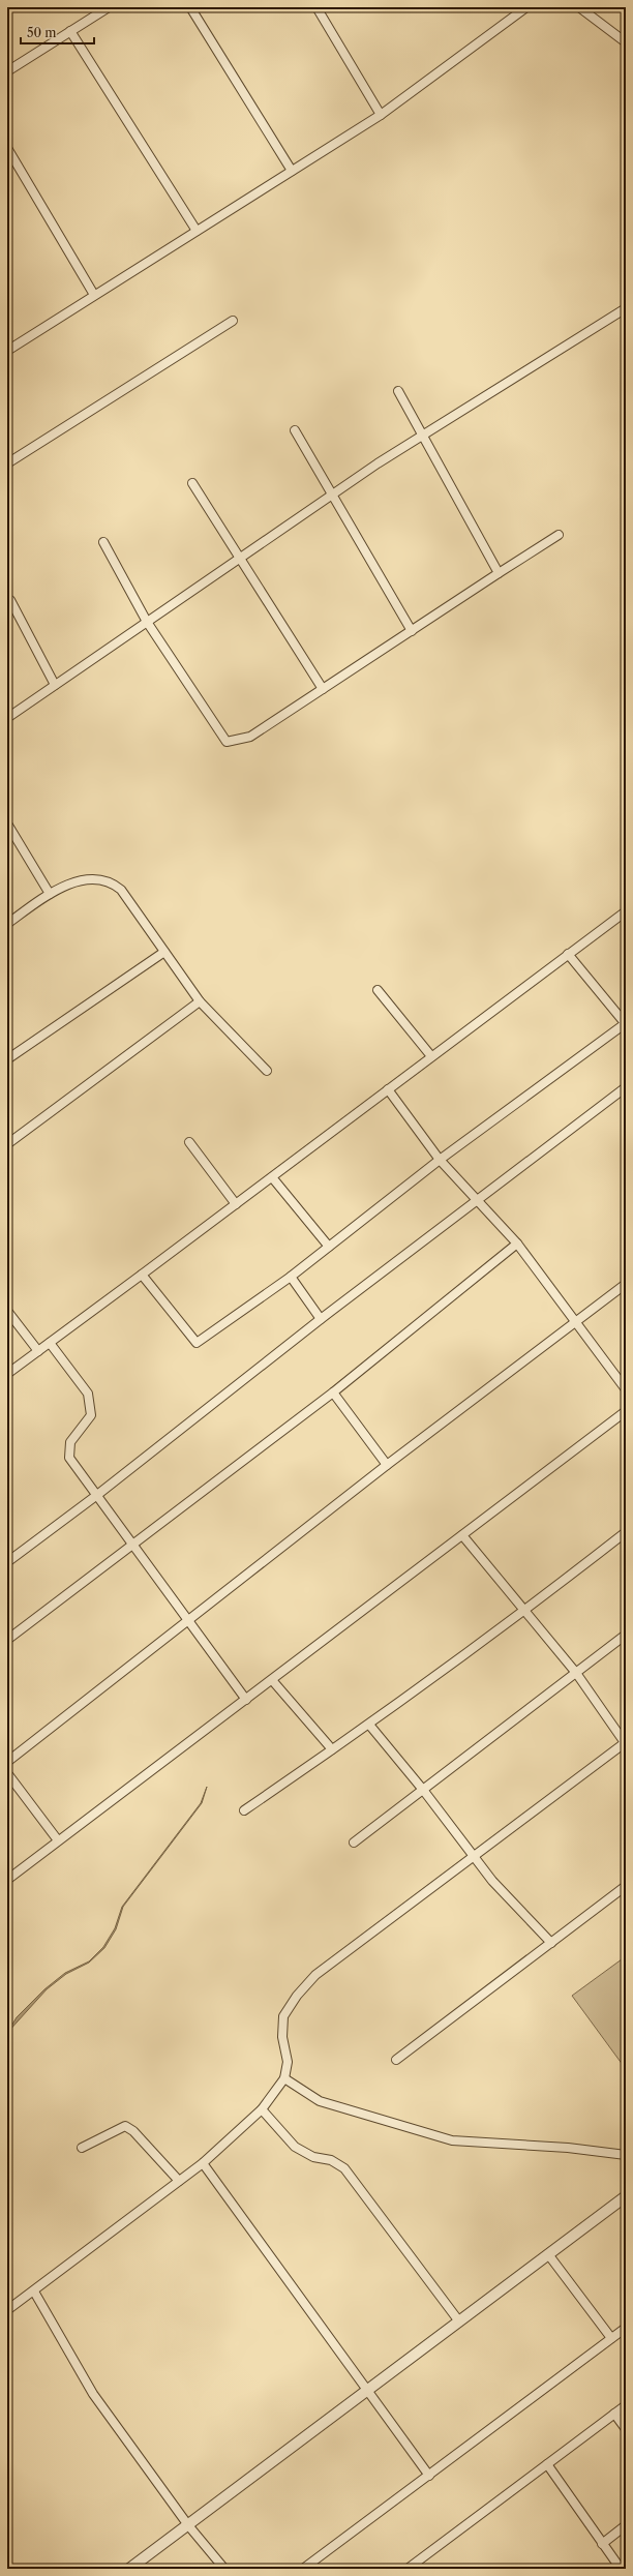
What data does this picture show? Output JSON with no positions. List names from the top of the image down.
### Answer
{
  "scale_bar": "50 m"
}
